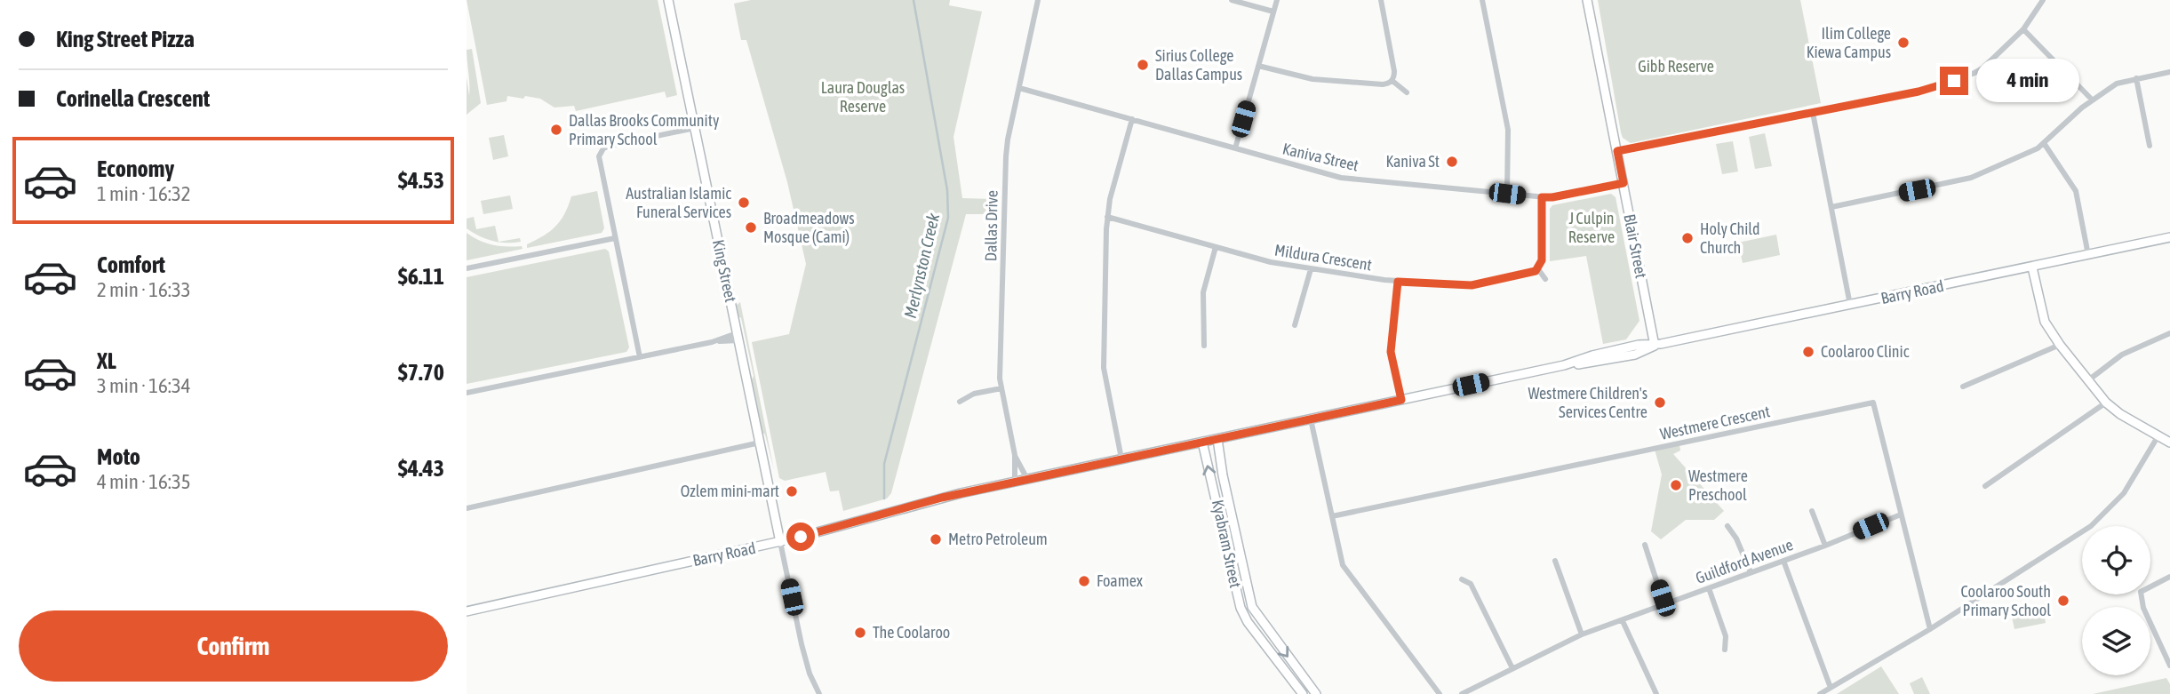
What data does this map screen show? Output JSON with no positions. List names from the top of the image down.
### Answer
{
  "streets": {
    "main road": [
      "Blair Street",
      "King Street",
      "Barry Road",
      "Kyabram Street"
    ],
    "street": [
      "Kaniva Street",
      "Dallas Drive",
      "Mildura Crescent",
      "Westmere Crescent",
      "Guildford Avenue"
    ]
  },
  "crossings": [
    ["Kaniva Street", "Dallas Drive"],
    ["Kaniva Street", "Blair Street"],
    ["Dallas Drive", "Barry Road"],
    ["Blair Street", "Barry Road"],
    ["King Street", "Barry Road"],
    ["Barry Road", "Kyabram Street"],
    ["Westmere Crescent", "Guildford Avenue"]
  ],
  "water": ["Merlynston Creek"],
  "parks": ["Gibb Reserve", "Laura Douglas Reserve", "J Culpin Reserve"],
  "places": [
    "Ilim College Kiewa Campus",
    "Sirius College Dallas Campus",
    "Dallas Brooks Community Primary School",
    "Kaniva St",
    "Australian Islamic Funeral Services",
    "Broadmeadows Mosque (Cami)",
    "Holy Child Church",
    "Coolaroo Clinic",
    "Westmere Children's Services Centre",
    "Westmere Preschool",
    "Ozlem mini-mart",
    "Metro Petroleum",
    "Foamex",
    "Coolaroo South Primary School",
    "The Coolaroo"
  ],
  "page": {
    "banner": ["King Street Pizza", "Corinella Crescent"],
    "bubble": "4 min",
    "list": [
      {
        "name": "Economy",
        "note": "1 min · 16:32",
        "value": "$4.53"
      },
      {
        "name": "Comfort",
        "note": "2 min · 16:33",
        "value": "$6.11"
      },
      {
        "name": "XL",
        "note": "3 min · 16:34",
        "value": "$7.70"
      },
      {
        "name": "Moto",
        "note": "4 min · 16:35",
        "value": "$4.43"
      }
    ],
    "buttons": "Confirm"
  }
}
